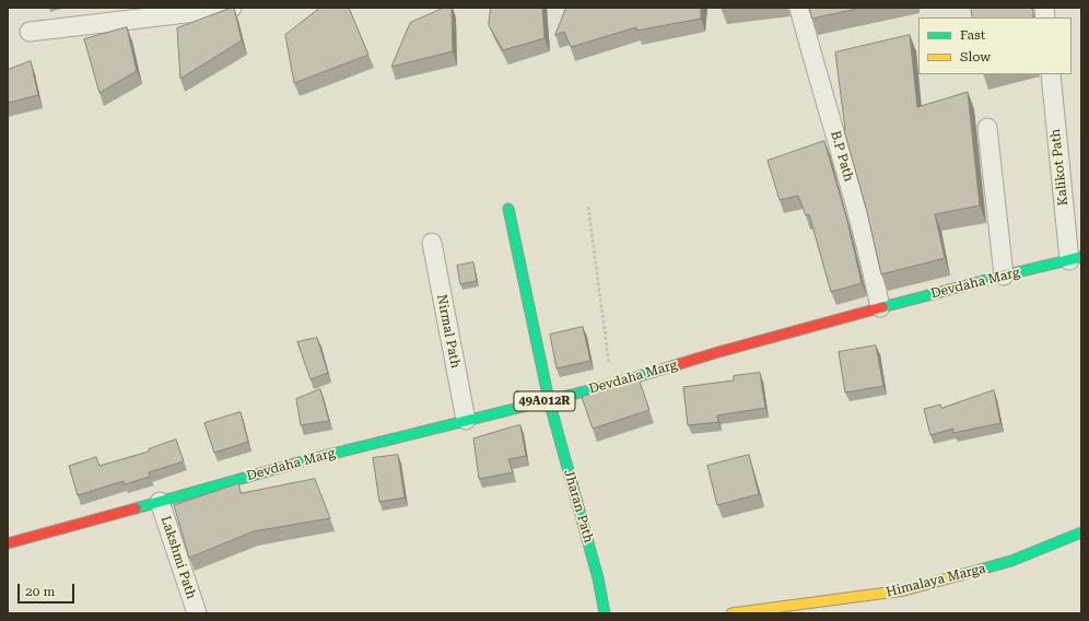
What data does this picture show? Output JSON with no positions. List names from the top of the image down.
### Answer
{
  "streets": {
    "main road": [
      "Devdaha Marg",
      "49A012R",
      "Jharan Path",
      "Himalaya Marga"
    ],
    "street": [
      "B.P Path",
      "Kalikot Path",
      "Nirmal Path",
      "Lakshmi Path"
    ]
  },
  "crossings": [
    ["B.P Path", "Devdaha Marg"],
    ["Kalikot Path", "Devdaha Marg"],
    ["Devdaha Marg", "Nirmal Path"],
    ["Devdaha Marg", "Jharan Path"],
    ["Devdaha Marg", "Lakshmi Path"]
  ],
  "legend": ["Fast", "Slow"],
  "scale_bar": "20 m"
}
